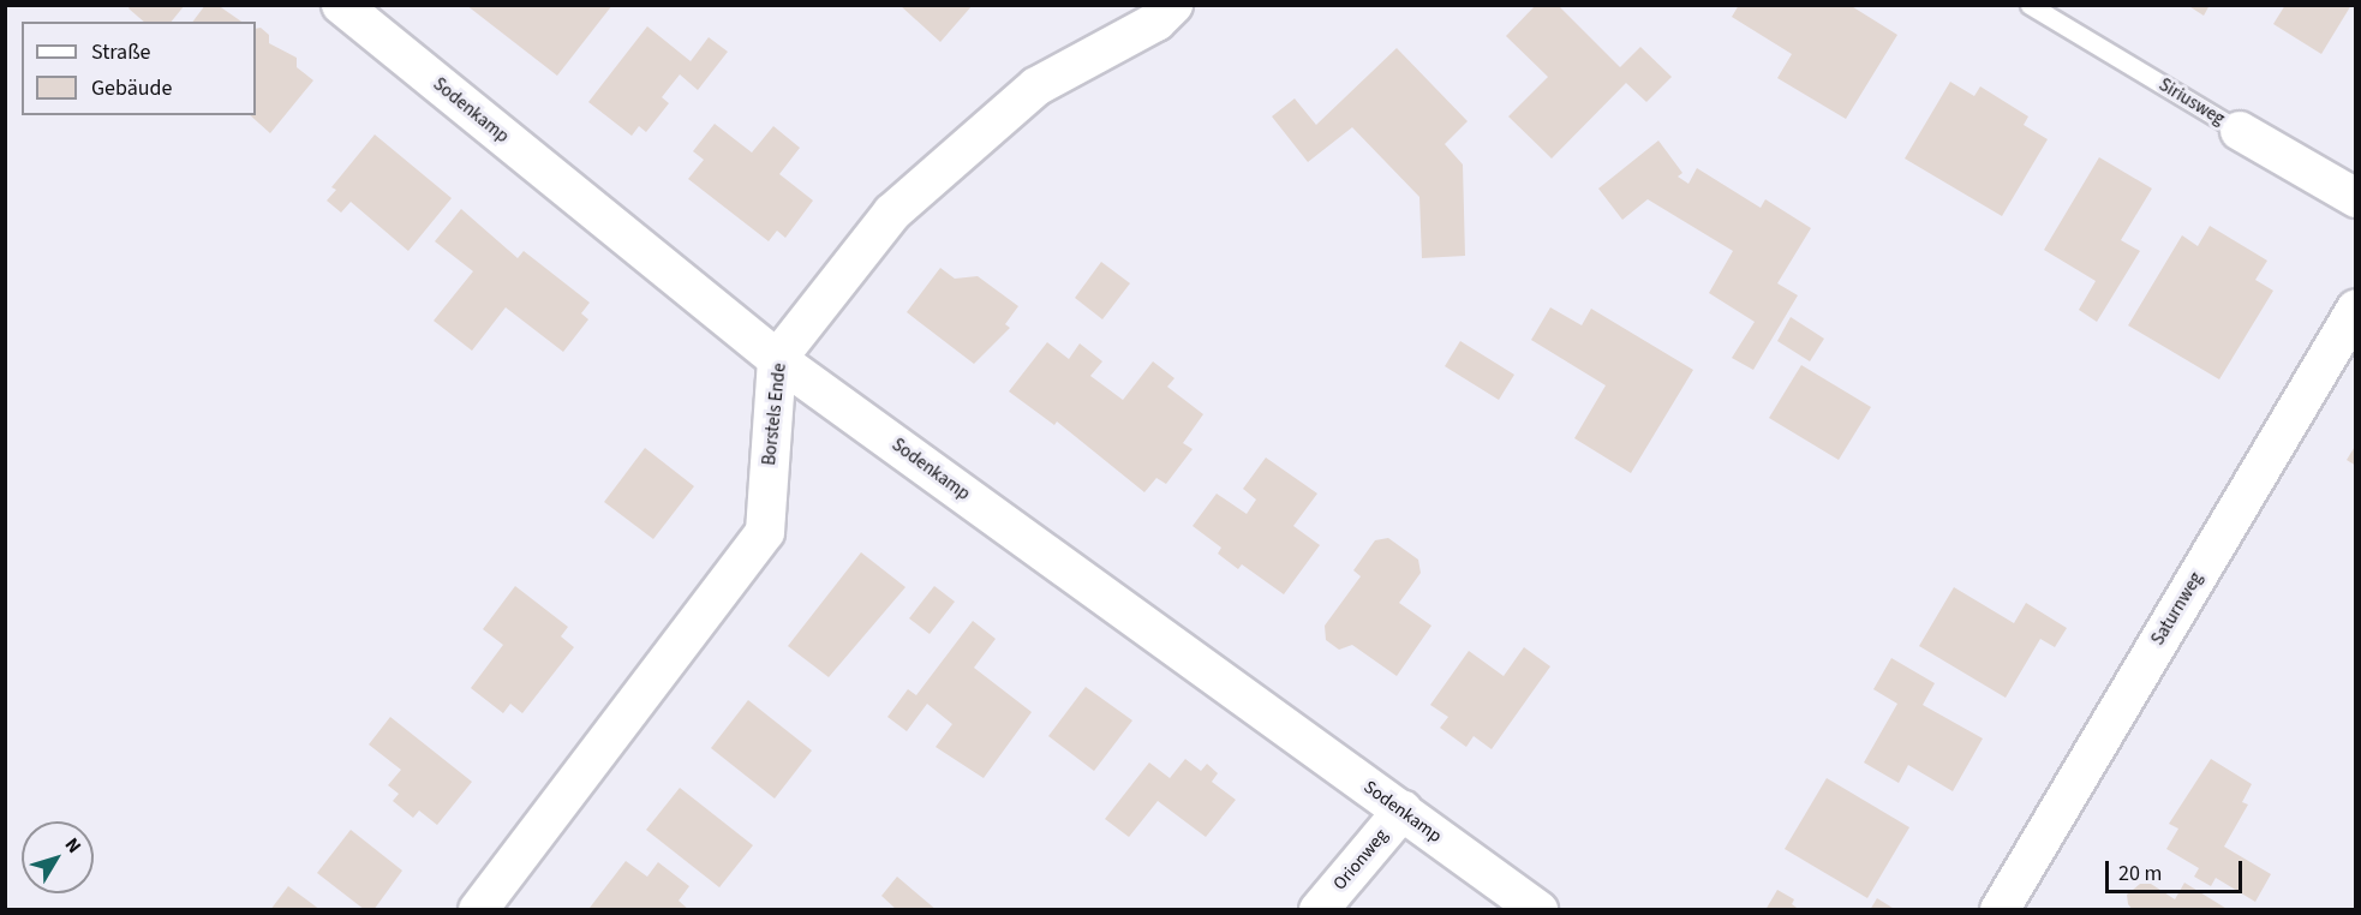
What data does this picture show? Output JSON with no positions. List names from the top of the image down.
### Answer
{
  "streets": {
    "street": [
      "Siriusweg",
      "Sodenkamp",
      "Borstels Ende",
      "Saturnweg",
      "Orionweg"
    ]
  },
  "crossings": [
    ["Sodenkamp", "Borstels Ende"],
    ["Sodenkamp", "Orionweg"]
  ],
  "legend": ["Straße", "Gebäude"],
  "scale_bar": "20 m",
  "north": "top right"
}
